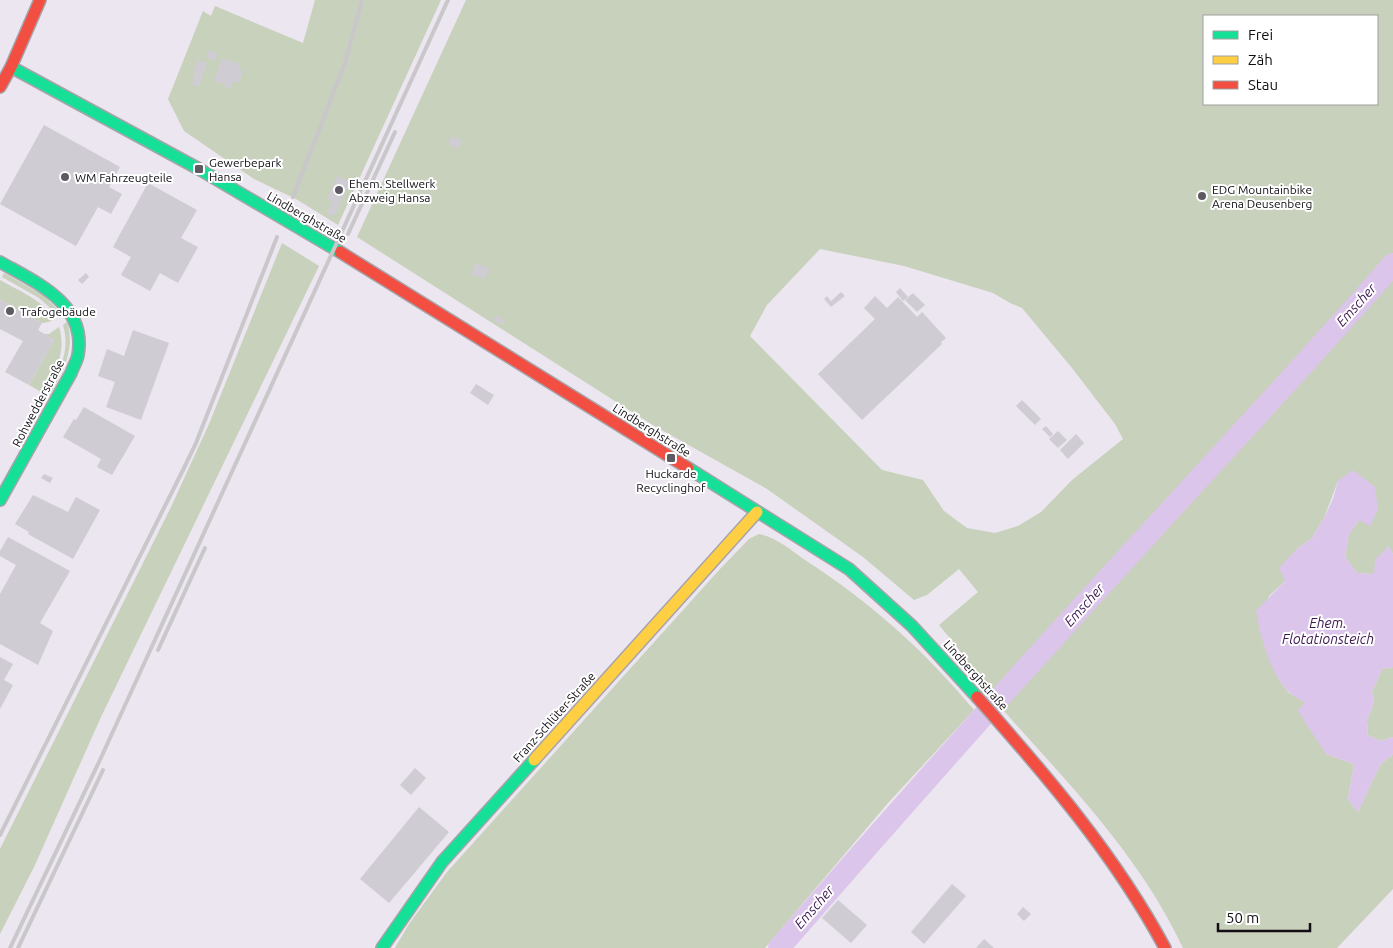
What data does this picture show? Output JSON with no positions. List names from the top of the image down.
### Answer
{
  "streets": {
    "main road": ["Lindberghstraße", "Rohwedderstraße", "Franz-Schlüter-Straße"]
  },
  "crossings": [
    ["Lindberghstraße", "Franz-Schlüter-Straße"]
  ],
  "water": ["Emscher", "Ehem. Flotationsteich"],
  "places": {
    "transit": ["Gewerbepark Hansa", "Huckarde Recyclinghof"],
    "other": [
      "WM Fahrzeugteile",
      "Ehem. Stellwerk Abzweig Hansa",
      "EDG Mountainbike Arena Deusenberg",
      "Trafogebäude"
    ]
  },
  "legend": ["Frei", "Zäh", "Stau"],
  "scale_bar": "50 m"
}
